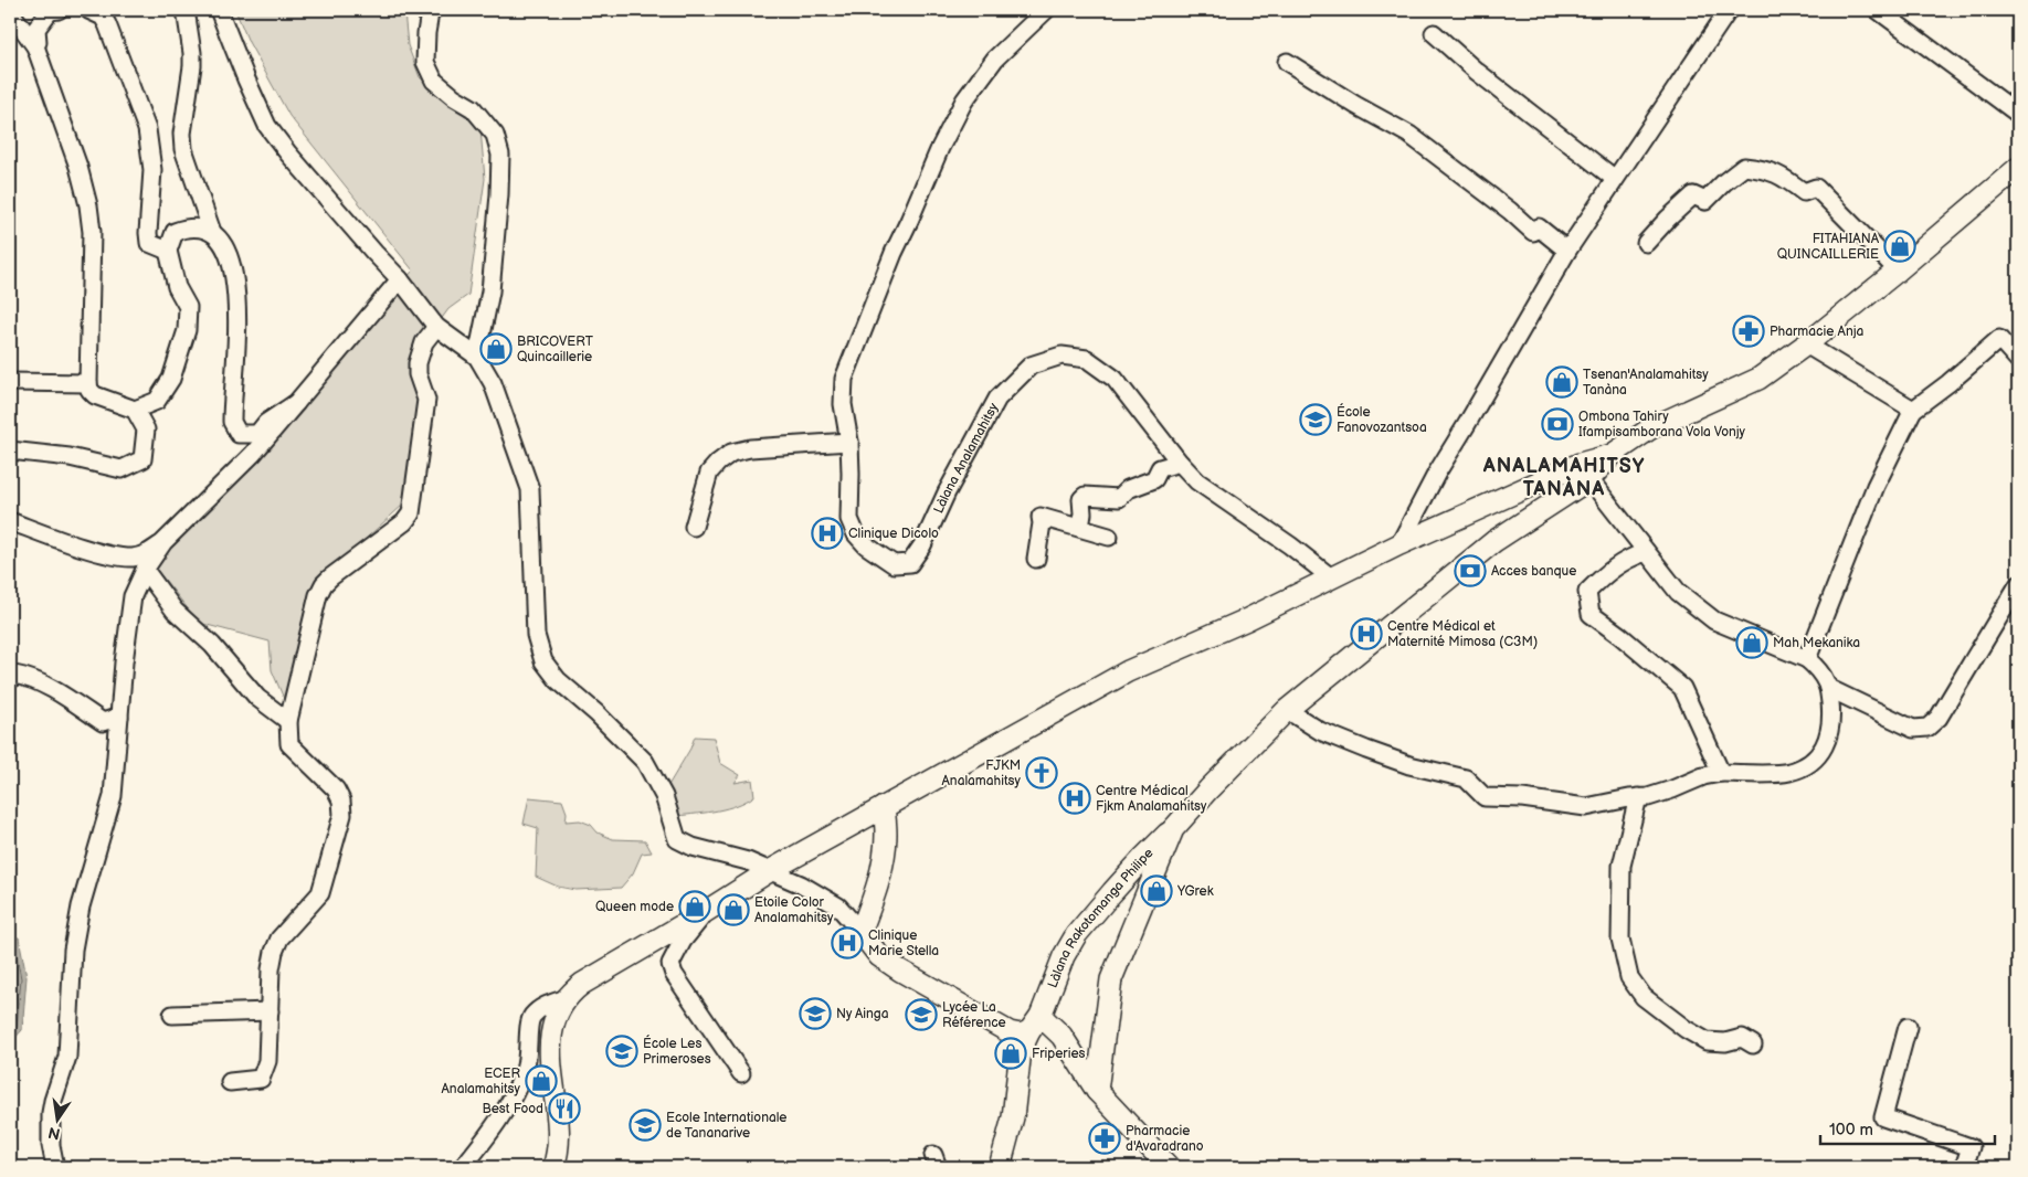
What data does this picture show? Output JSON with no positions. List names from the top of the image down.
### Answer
{
  "streets": {
    "main road": ["Làlana Rakotomanga Philipe"],
    "street": ["Làlana Analamahitsy"]
  },
  "districts": ["ANALAMAHITSY TANÀNA"],
  "places": {
    "shop": [
      "FITAHIANA QUINCAILLERIE",
      "BRICOVERT Quincaillerie",
      "Tsenan'Analamahitsy Tanàna",
      "Mah Mekanika",
      "YGrek",
      "Queen mode",
      "Etoile Color Analamahitsy",
      "Friperies",
      "ECER Analamahitsy"
    ],
    "pharmacy": ["Pharmacie Anja", "Pharmacie d'Avaradrano"],
    "school or university": [
      "École Fanovozantsoa",
      "Ny Ainga",
      "Lycée La Référence",
      "École Les Primeroses",
      "Ecole Internationale de Tananarive"
    ],
    "bank": ["Ombona Tahiry Ifampisamborana Vola Vonjy", "Acces banque"],
    "hospital": [
      "Clinique Dicolo",
      "Centre Médical et Maternité Mimosa (C3M)",
      "Centre Médical Fjkm Analamahitsy",
      "Clinique Marie Stella"
    ],
    "church": ["FJKM Analamahitsy"],
    "restaurant": ["Best Food"]
  },
  "scale_bar": "100 m",
  "north": "bottom"
}
